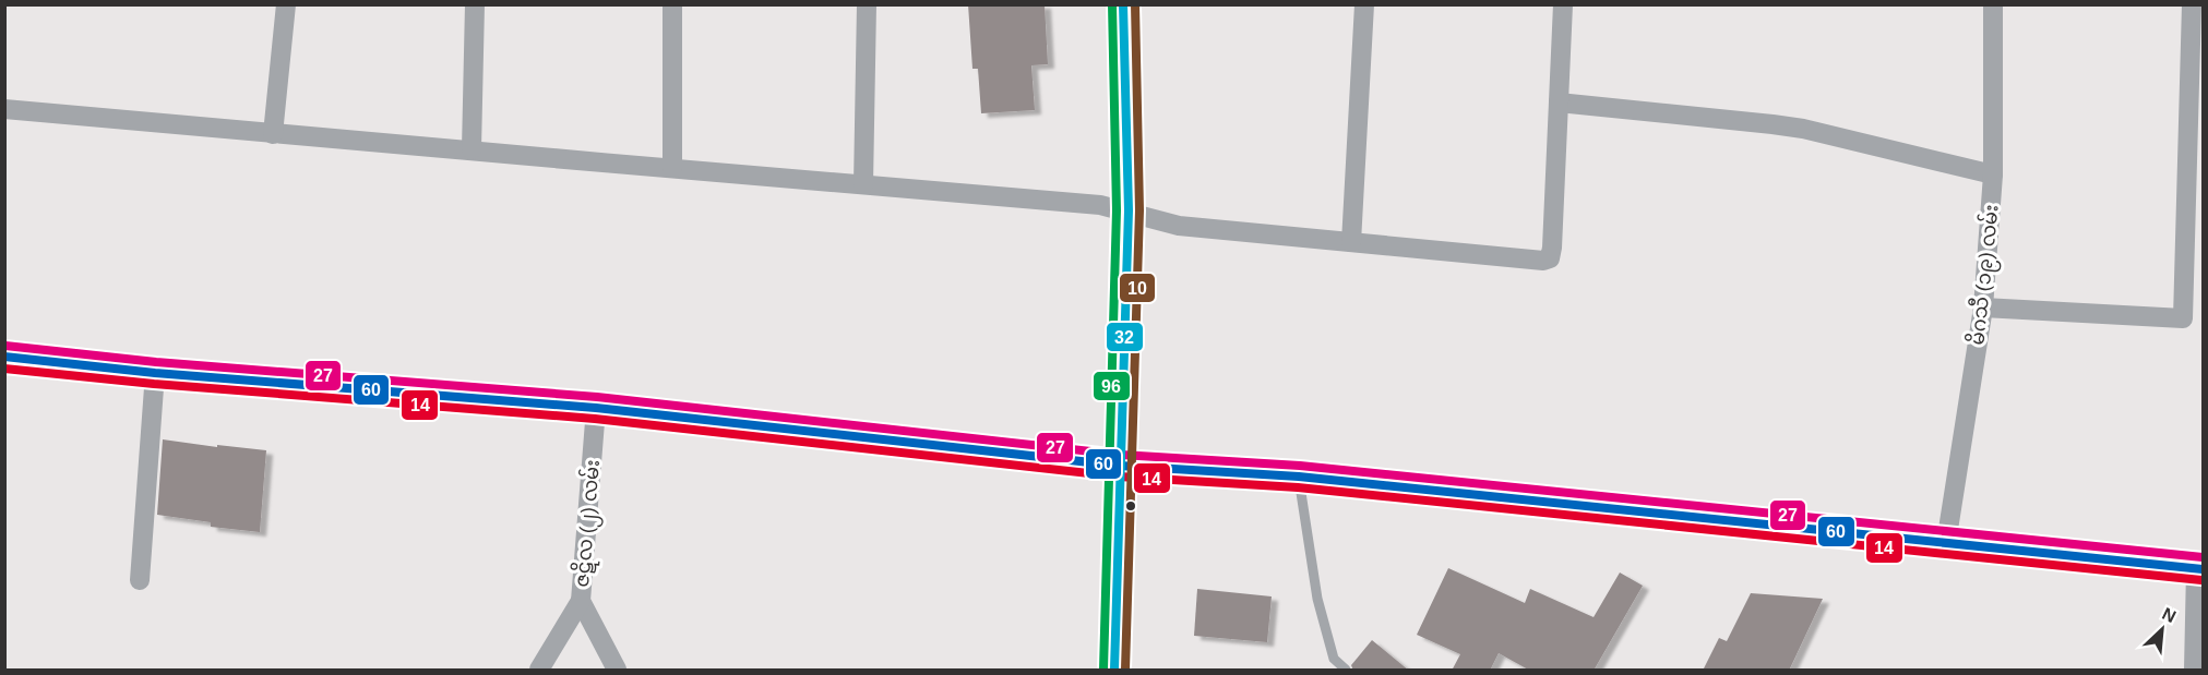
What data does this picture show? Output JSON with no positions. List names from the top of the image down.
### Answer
{
  "streets": {
    "street": ["မိဂသီ (၁၉) လမ်း", "ဇဋိလ (၂) လမ်း"]
  },
  "lines": [
    "transit line 32",
    "transit line 10",
    "transit line 96",
    "transit line 27",
    "transit line 60",
    "transit line 14"
  ],
  "north": "top right"
}
